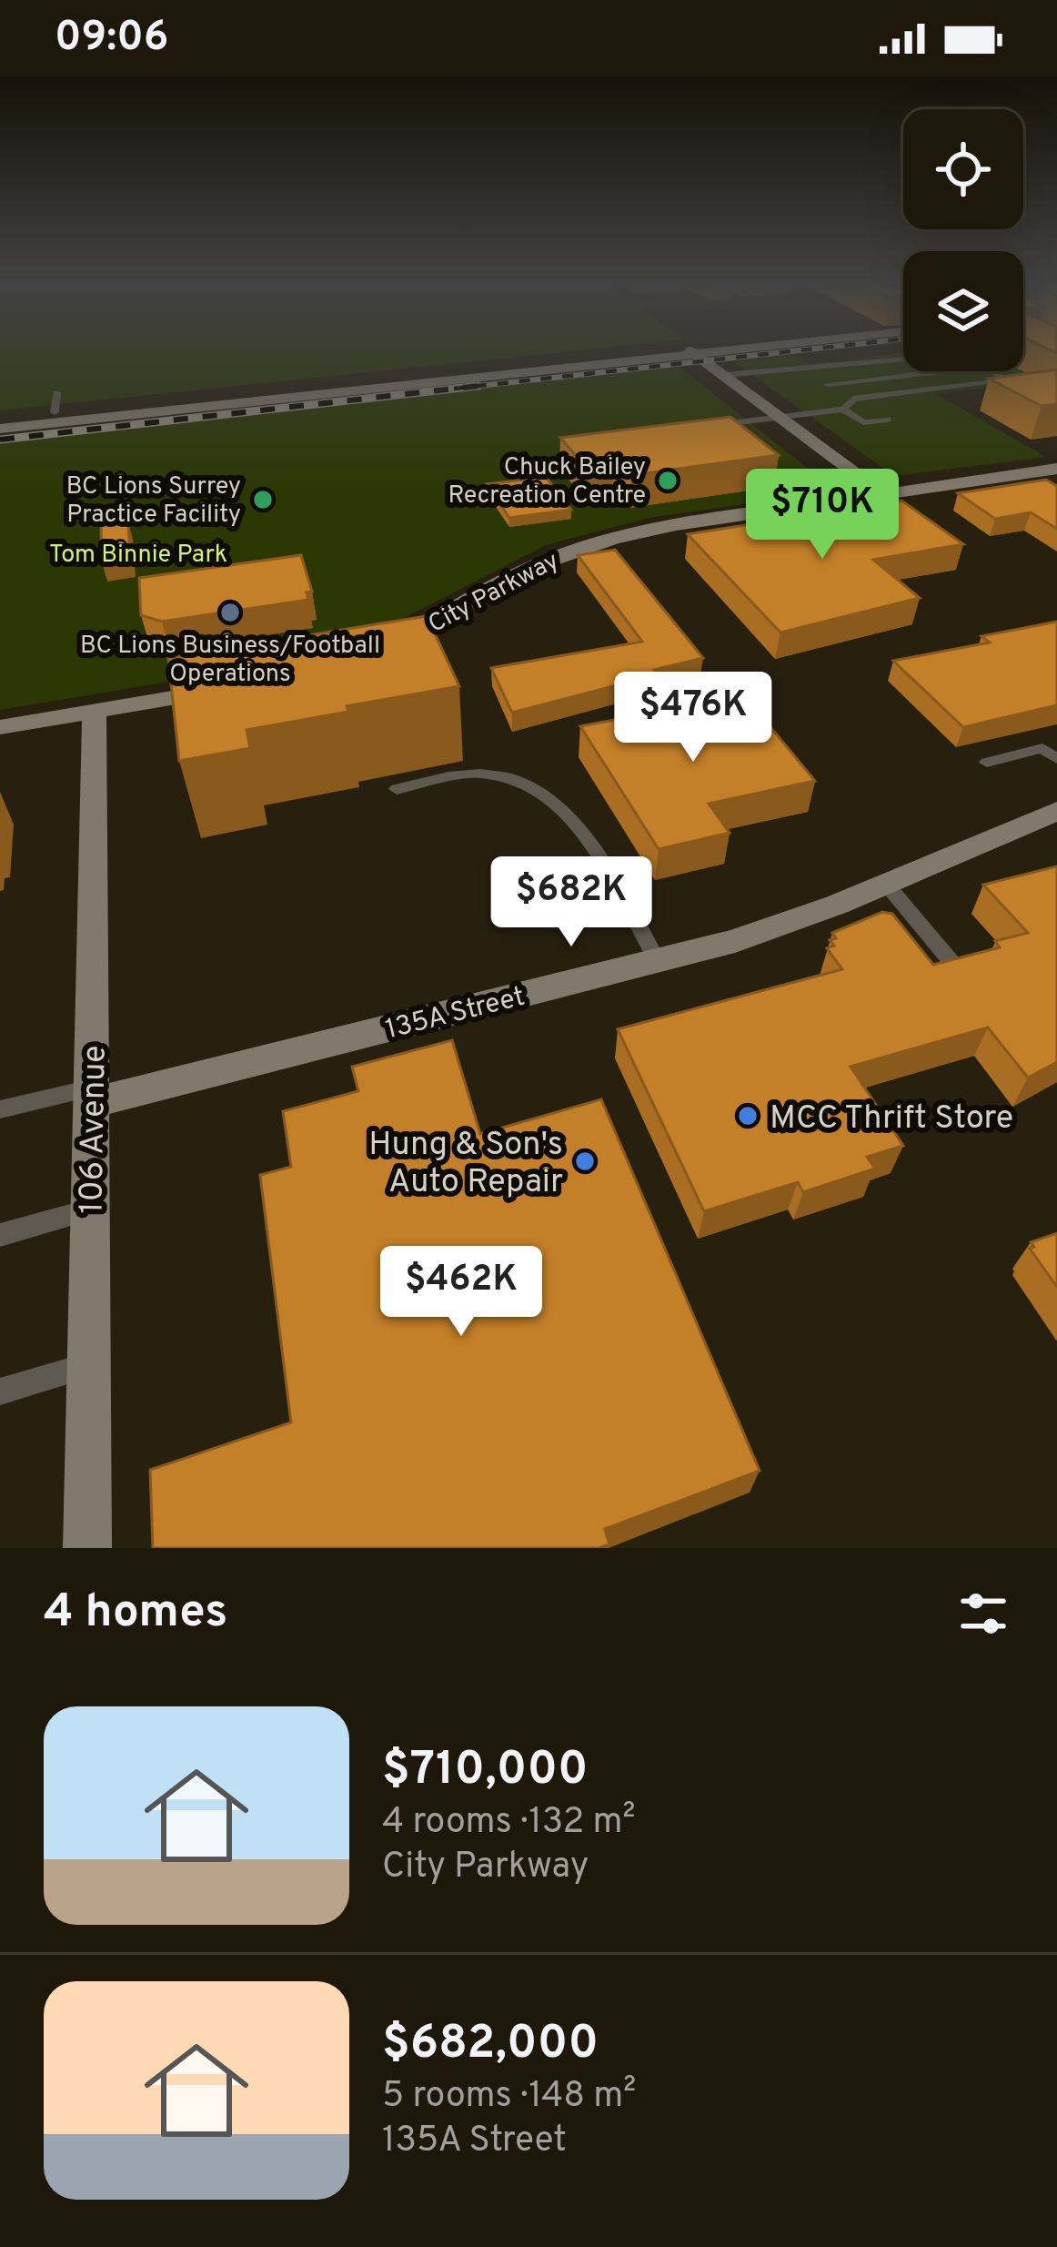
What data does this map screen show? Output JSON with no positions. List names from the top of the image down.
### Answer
{
  "streets": {
    "street": ["City Parkway", "135A Street", "106 Avenue"]
  },
  "crossings": [
    ["135A Street", "106 Avenue"]
  ],
  "parks": ["Tom Binnie Park"],
  "places": [
    "Chuck Bailey Recreation Centre",
    "BC Lions Surrey Practice Facility",
    "BC Lions Business/Football Operations",
    "MCC Thrift Store",
    "Hung & Son's Auto Repair"
  ],
  "page": {
    "status": "09:06",
    "price": [
      "$710K",
      "$476K",
      "$682K",
      "$462K"
    ],
    "heading": "4 homes",
    "list": [
      {
        "name": "$710,000",
        "note": "4 rooms · 132 m² · City Parkway"
      },
      {
        "name": "$682,000",
        "note": "5 rooms · 148 m² · 135A Street"
      }
    ]
  }
}
